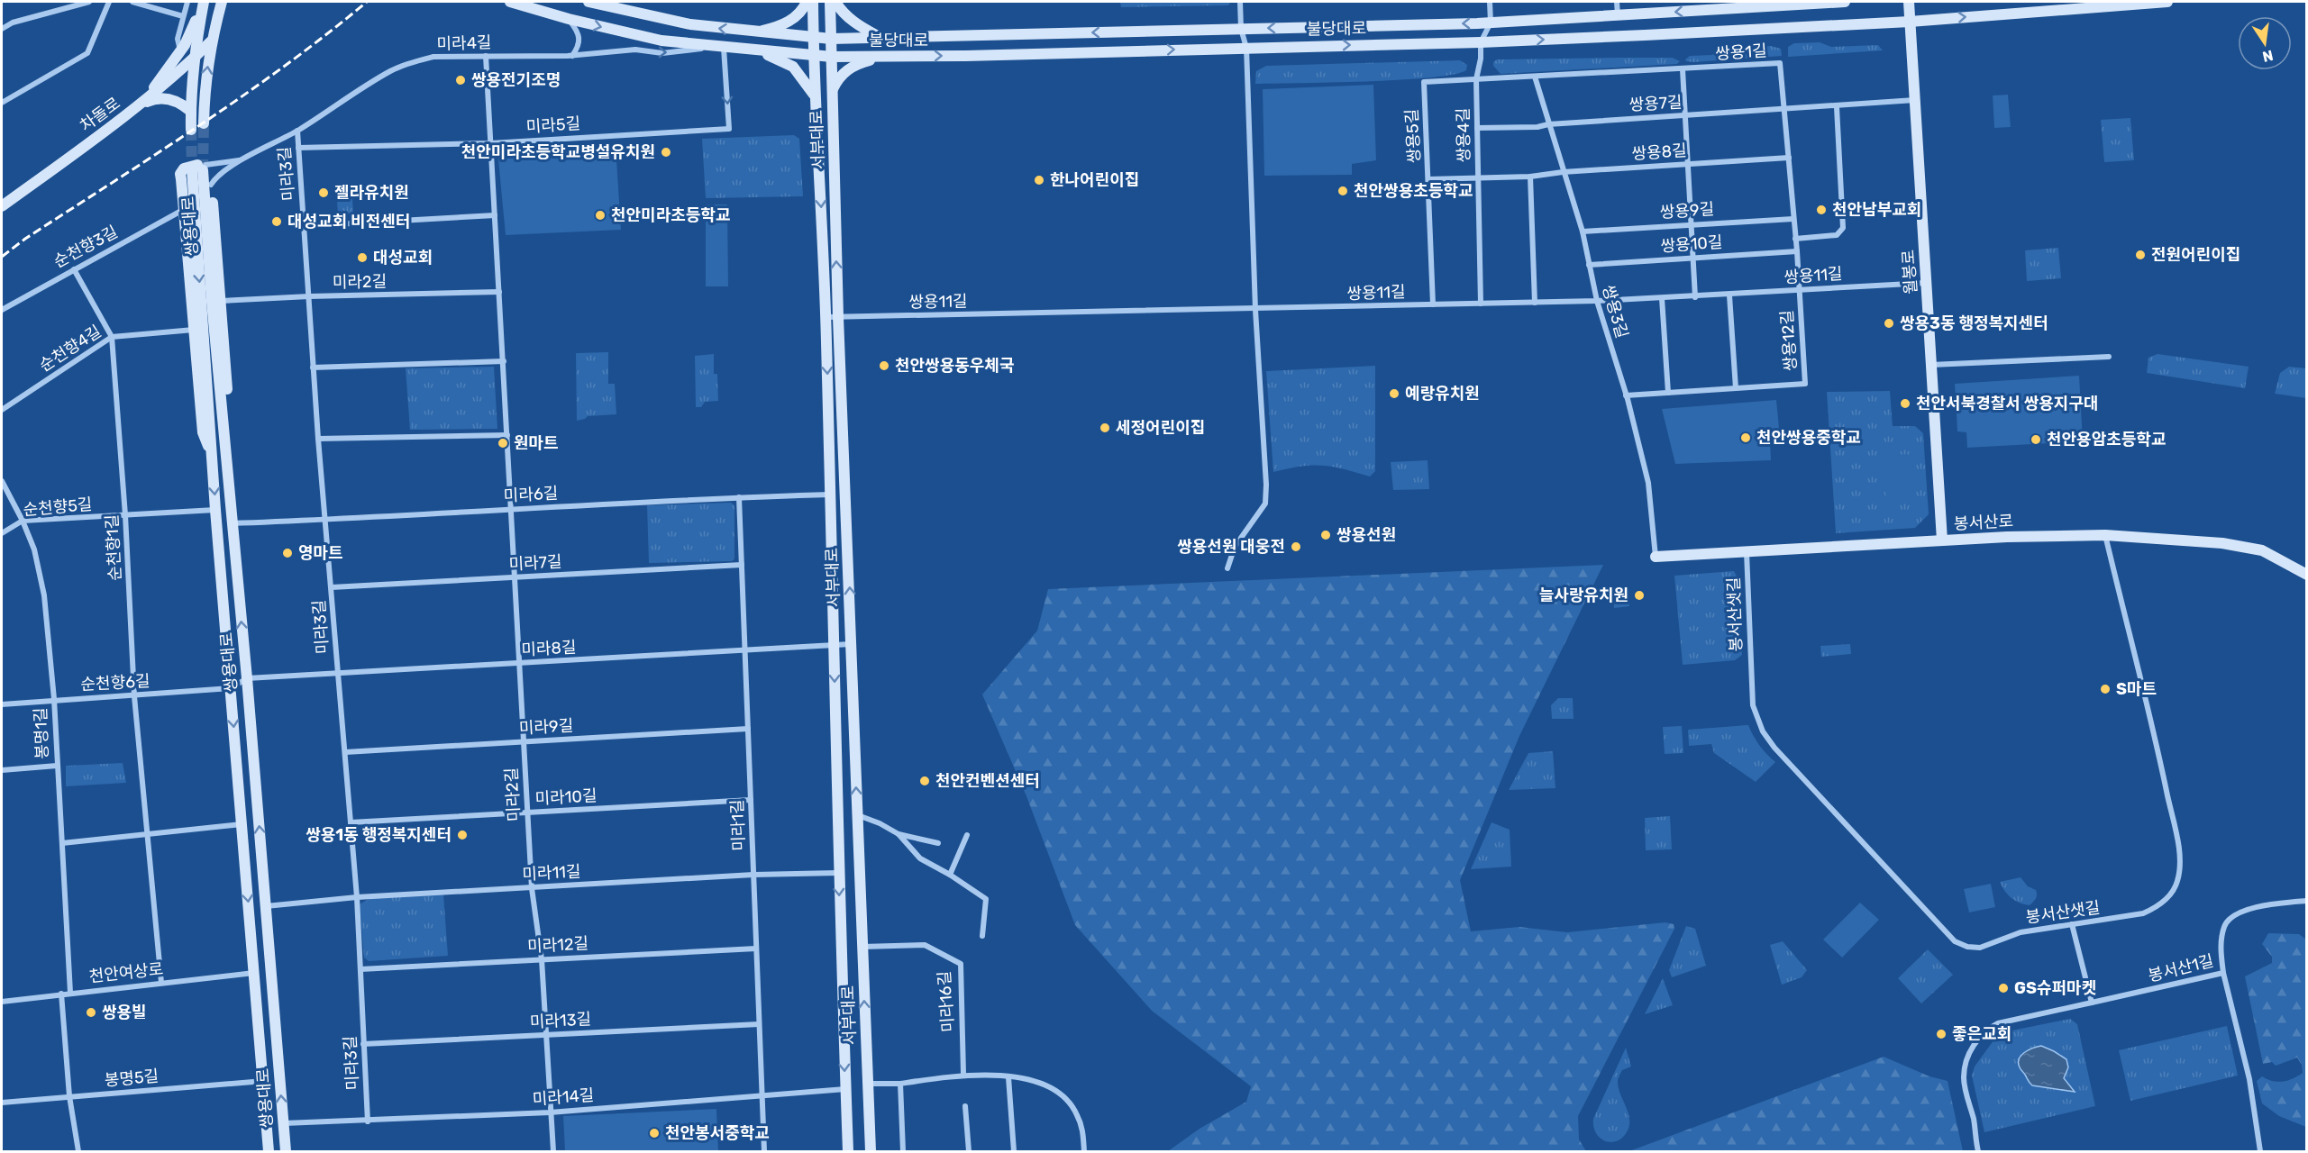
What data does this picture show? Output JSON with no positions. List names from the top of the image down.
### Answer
{
  "streets": {
    "main road": [
      "불당대로",
      "차돌로",
      "서부대로",
      "쌍용대로",
      "월봉로",
      "봉서산로"
    ],
    "street": [
      "미라4길",
      "쌍용1길",
      "쌍용7길",
      "미라5길",
      "쌍용4길",
      "쌍용5길",
      "쌍용8길",
      "미라3길",
      "쌍용9길",
      "쌍용10길",
      "순천향3길",
      "쌍용11길",
      "미라2길",
      "쌍용3길",
      "쌍용12길",
      "순천향4길",
      "미라6길",
      "순천향5길",
      "순천향1길",
      "미라7길",
      "봉서산샛길",
      "미라8길",
      "순천향6길",
      "미라9길",
      "봉명1길",
      "미라10길",
      "미라1길",
      "미라11길",
      "미라12길",
      "봉서산1길",
      "천안여상로",
      "미라16길",
      "미라13길",
      "봉명5길",
      "미라14길"
    ]
  },
  "crossings": [
    ["불당대로", "미라4길"],
    ["불당대로", "미라5길"],
    ["불당대로", "쌍용4길"],
    ["불당대로", "서부대로"],
    ["불당대로", "월봉로"],
    ["미라4길", "미라5길"],
    ["미라4길", "미라3길"],
    ["미라4길", "미라2길"],
    ["쌍용1길", "쌍용7길"],
    ["쌍용1길", "쌍용4길"],
    ["쌍용1길", "쌍용5길"],
    ["쌍용1길", "쌍용8길"],
    ["쌍용1길", "쌍용9길"],
    ["쌍용1길", "쌍용10길"],
    ["쌍용1길", "쌍용11길"],
    ["쌍용1길", "쌍용3길"],
    ["쌍용1길", "쌍용12길"],
    ["쌍용7길", "쌍용4길"],
    ["쌍용7길", "월봉로"],
    ["쌍용7길", "쌍용3길"],
    ["미라5길", "미라3길"],
    ["미라5길", "미라2길"],
    ["쌍용4길", "쌍용5길"],
    ["쌍용4길", "쌍용8길"],
    ["쌍용4길", "쌍용11길"],
    ["쌍용5길", "쌍용8길"],
    ["쌍용5길", "쌍용11길"],
    ["서부대로", "쌍용11길"],
    ["서부대로", "미라6길"],
    ["서부대로", "미라8길"],
    ["서부대로", "미라11길"],
    ["서부대로", "미라16길"],
    ["서부대로", "미라14길"],
    ["쌍용8길", "쌍용3길"],
    ["미라3길", "미라2길"],
    ["미라3길", "미라6길"],
    ["미라3길", "미라7길"],
    ["미라3길", "미라8길"],
    ["미라3길", "미라9길"],
    ["미라3길", "미라10길"],
    ["미라3길", "미라11길"],
    ["미라3길", "미라12길"],
    ["미라3길", "미라13길"],
    ["미라3길", "미라14길"],
    ["쌍용9길", "쌍용3길"],
    ["쌍용대로", "미라6길"],
    ["쌍용대로", "순천향5길"],
    ["쌍용대로", "미라8길"],
    ["쌍용대로", "순천향6길"],
    ["쌍용대로", "미라11길"],
    ["쌍용대로", "천안여상로"],
    ["쌍용대로", "봉명5길"],
    ["쌍용대로", "미라14길"],
    ["쌍용10길", "쌍용3길"],
    ["순천향3길", "순천향1길"],
    ["월봉로", "쌍용11길"],
    ["월봉로", "봉서산로"],
    ["쌍용11길", "쌍용3길"],
    ["쌍용11길", "쌍용12길"],
    ["미라2길", "미라6길"],
    ["미라2길", "미라7길"],
    ["미라2길", "미라8길"],
    ["미라2길", "미라9길"],
    ["미라2길", "미라10길"],
    ["미라2길", "미라11길"],
    ["미라2길", "미라12길"],
    ["미라2길", "미라13길"],
    ["미라2길", "미라14길"],
    ["쌍용3길", "쌍용12길"],
    ["쌍용3길", "봉서산로"],
    ["순천향4길", "순천향1길"],
    ["미라6길", "미라1길"],
    ["순천향5길", "순천향1길"],
    ["순천향5길", "봉명1길"],
    ["봉서산로", "봉서산샛길"],
    ["순천향1길", "순천향6길"],
    ["순천향1길", "천안여상로"],
    ["미라7길", "미라1길"],
    ["미라8길", "미라1길"],
    ["순천향6길", "봉명1길"],
    ["미라9길", "미라1길"],
    ["봉명1길", "천안여상로"],
    ["미라10길", "미라1길"],
    ["미라1길", "미라11길"],
    ["미라1길", "미라12길"],
    ["미라1길", "미라13길"],
    ["미라1길", "미라14길"]
  ],
  "places": [
    "쌍용전기조명",
    "천안미라초등학교병설유치원",
    "한나어린이집",
    "천안쌍용초등학교",
    "젤라유치원",
    "천안남부교회",
    "천안미라초등학교",
    "대성교회 비전센터",
    "전원어린이집",
    "대성교회",
    "쌍용3동 행정복지센터",
    "천안쌍용동우체국",
    "예랑유치원",
    "천안서북경찰서 쌍용지구대",
    "세정어린이집",
    "천안쌍용중학교",
    "천안용암초등학교",
    "원마트",
    "쌍용선원",
    "쌍용선원 대웅전",
    "영마트",
    "늘사랑유치원",
    "S마트",
    "천안컨벤션센터",
    "쌍용1동 행정복지센터",
    "GS슈퍼마켓",
    "쌍용빌",
    "좋은교회",
    "천안봉서중학교"
  ],
  "north": "bottom"
}
